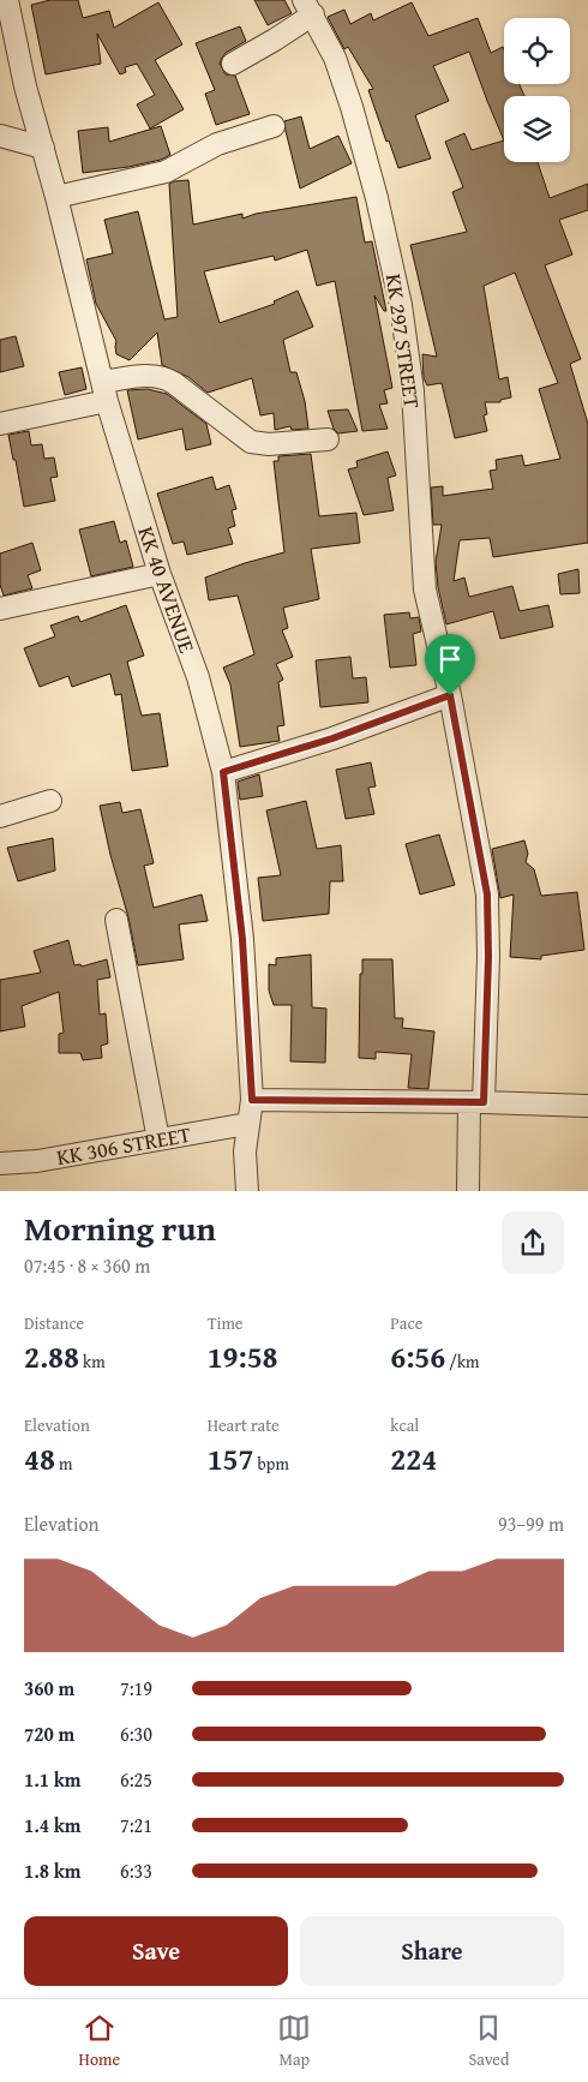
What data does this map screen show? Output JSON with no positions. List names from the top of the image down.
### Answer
{
  "streets": {
    "street": ["KK 297 STREET", "KK 40 AVENUE", "KK 306 STREET"]
  },
  "crossings": [
    ["KK 40 AVENUE", "KK 306 STREET"]
  ],
  "page": {
    "heading": ["Morning run", "07:45 · 8 × 360 m"],
    "stats": [
      ["Distance", "2.88 km"],
      ["Time", "19:58"],
      ["Pace", "6:56 /km"],
      ["Elevation", "48 m"],
      ["Heart rate", "157 bpm"],
      ["kcal", "224"]
    ],
    "chart": ["Elevation", "93–99 m"],
    "list": [
      {
        "name": "360 m",
        "note": "7:19"
      },
      {
        "name": "720 m",
        "note": "6:30"
      },
      {
        "name": "1.1 km",
        "note": "6:25"
      },
      {
        "name": "1.4 km",
        "note": "7:21"
      },
      {
        "name": "1.8 km",
        "note": "6:33"
      }
    ],
    "buttons": ["Save", "Share"],
    "tabs": ["Home", "Map", "Saved"]
  }
}
